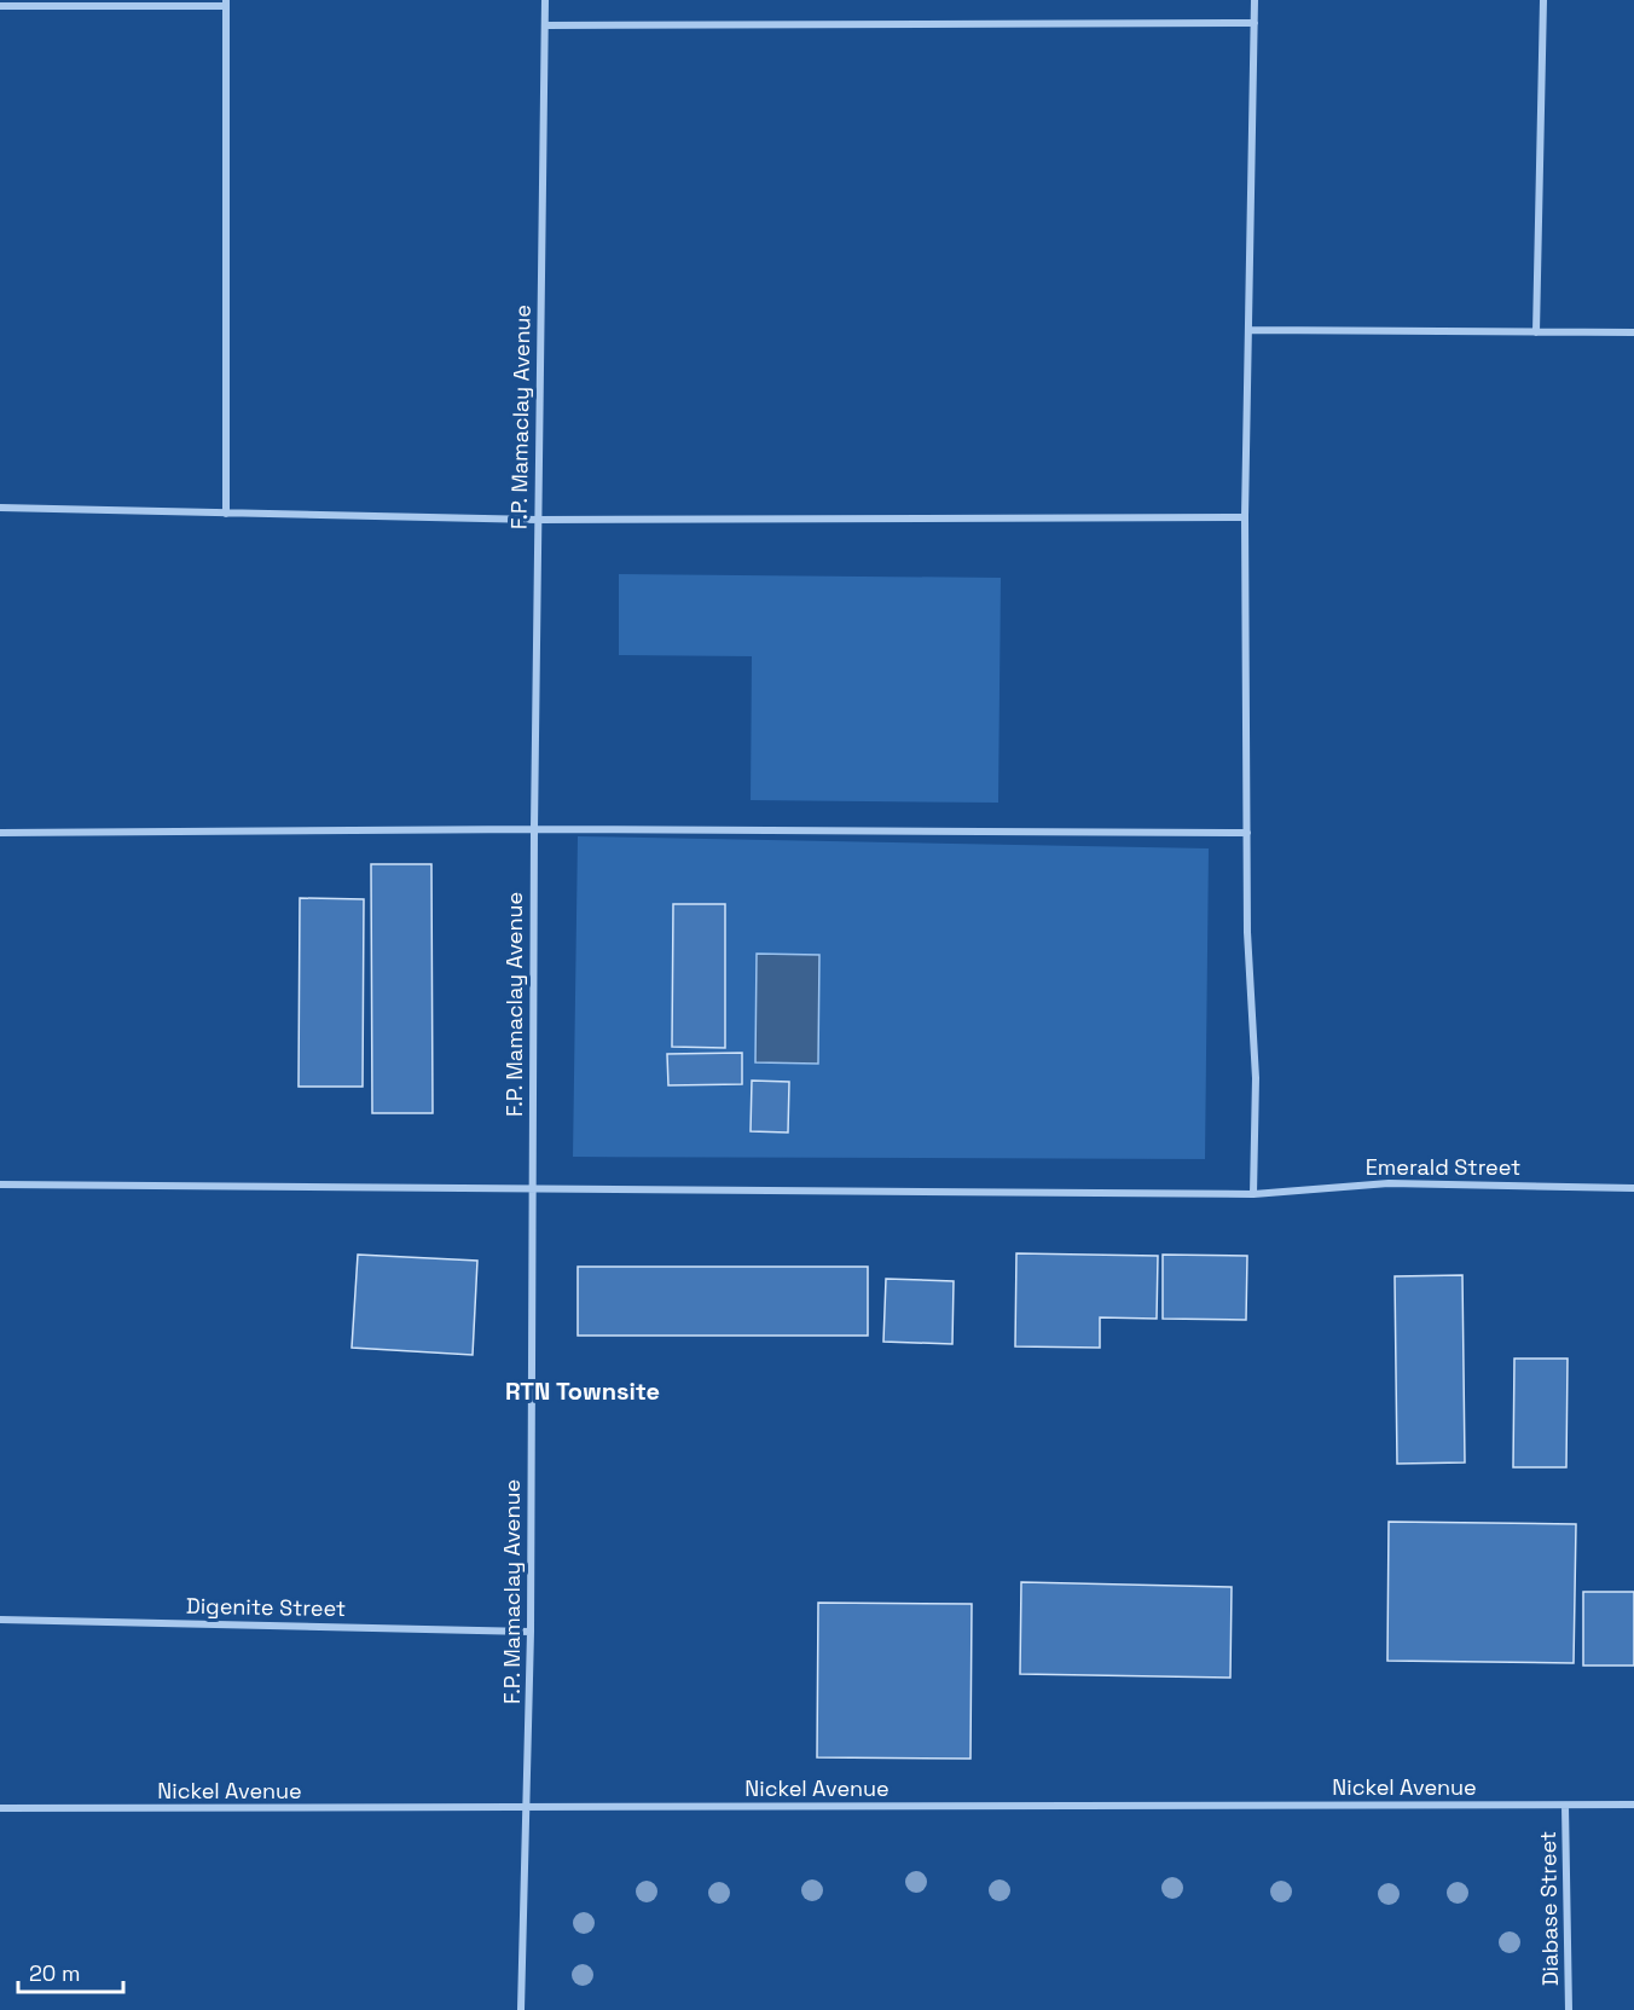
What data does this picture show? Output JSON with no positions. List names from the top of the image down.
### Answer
{
  "streets": {
    "street": [
      "F.P. Mamaclay Avenue",
      "Emerald Street",
      "Digenite Street",
      "Nickel Avenue",
      "Diabase Street"
    ]
  },
  "crossings": [
    ["F.P. Mamaclay Avenue", "Emerald Street"],
    ["F.P. Mamaclay Avenue", "Digenite Street"],
    ["F.P. Mamaclay Avenue", "Nickel Avenue"],
    ["Nickel Avenue", "Diabase Street"]
  ],
  "districts": ["RTN Townsite"],
  "scale_bar": "20 m"
}
